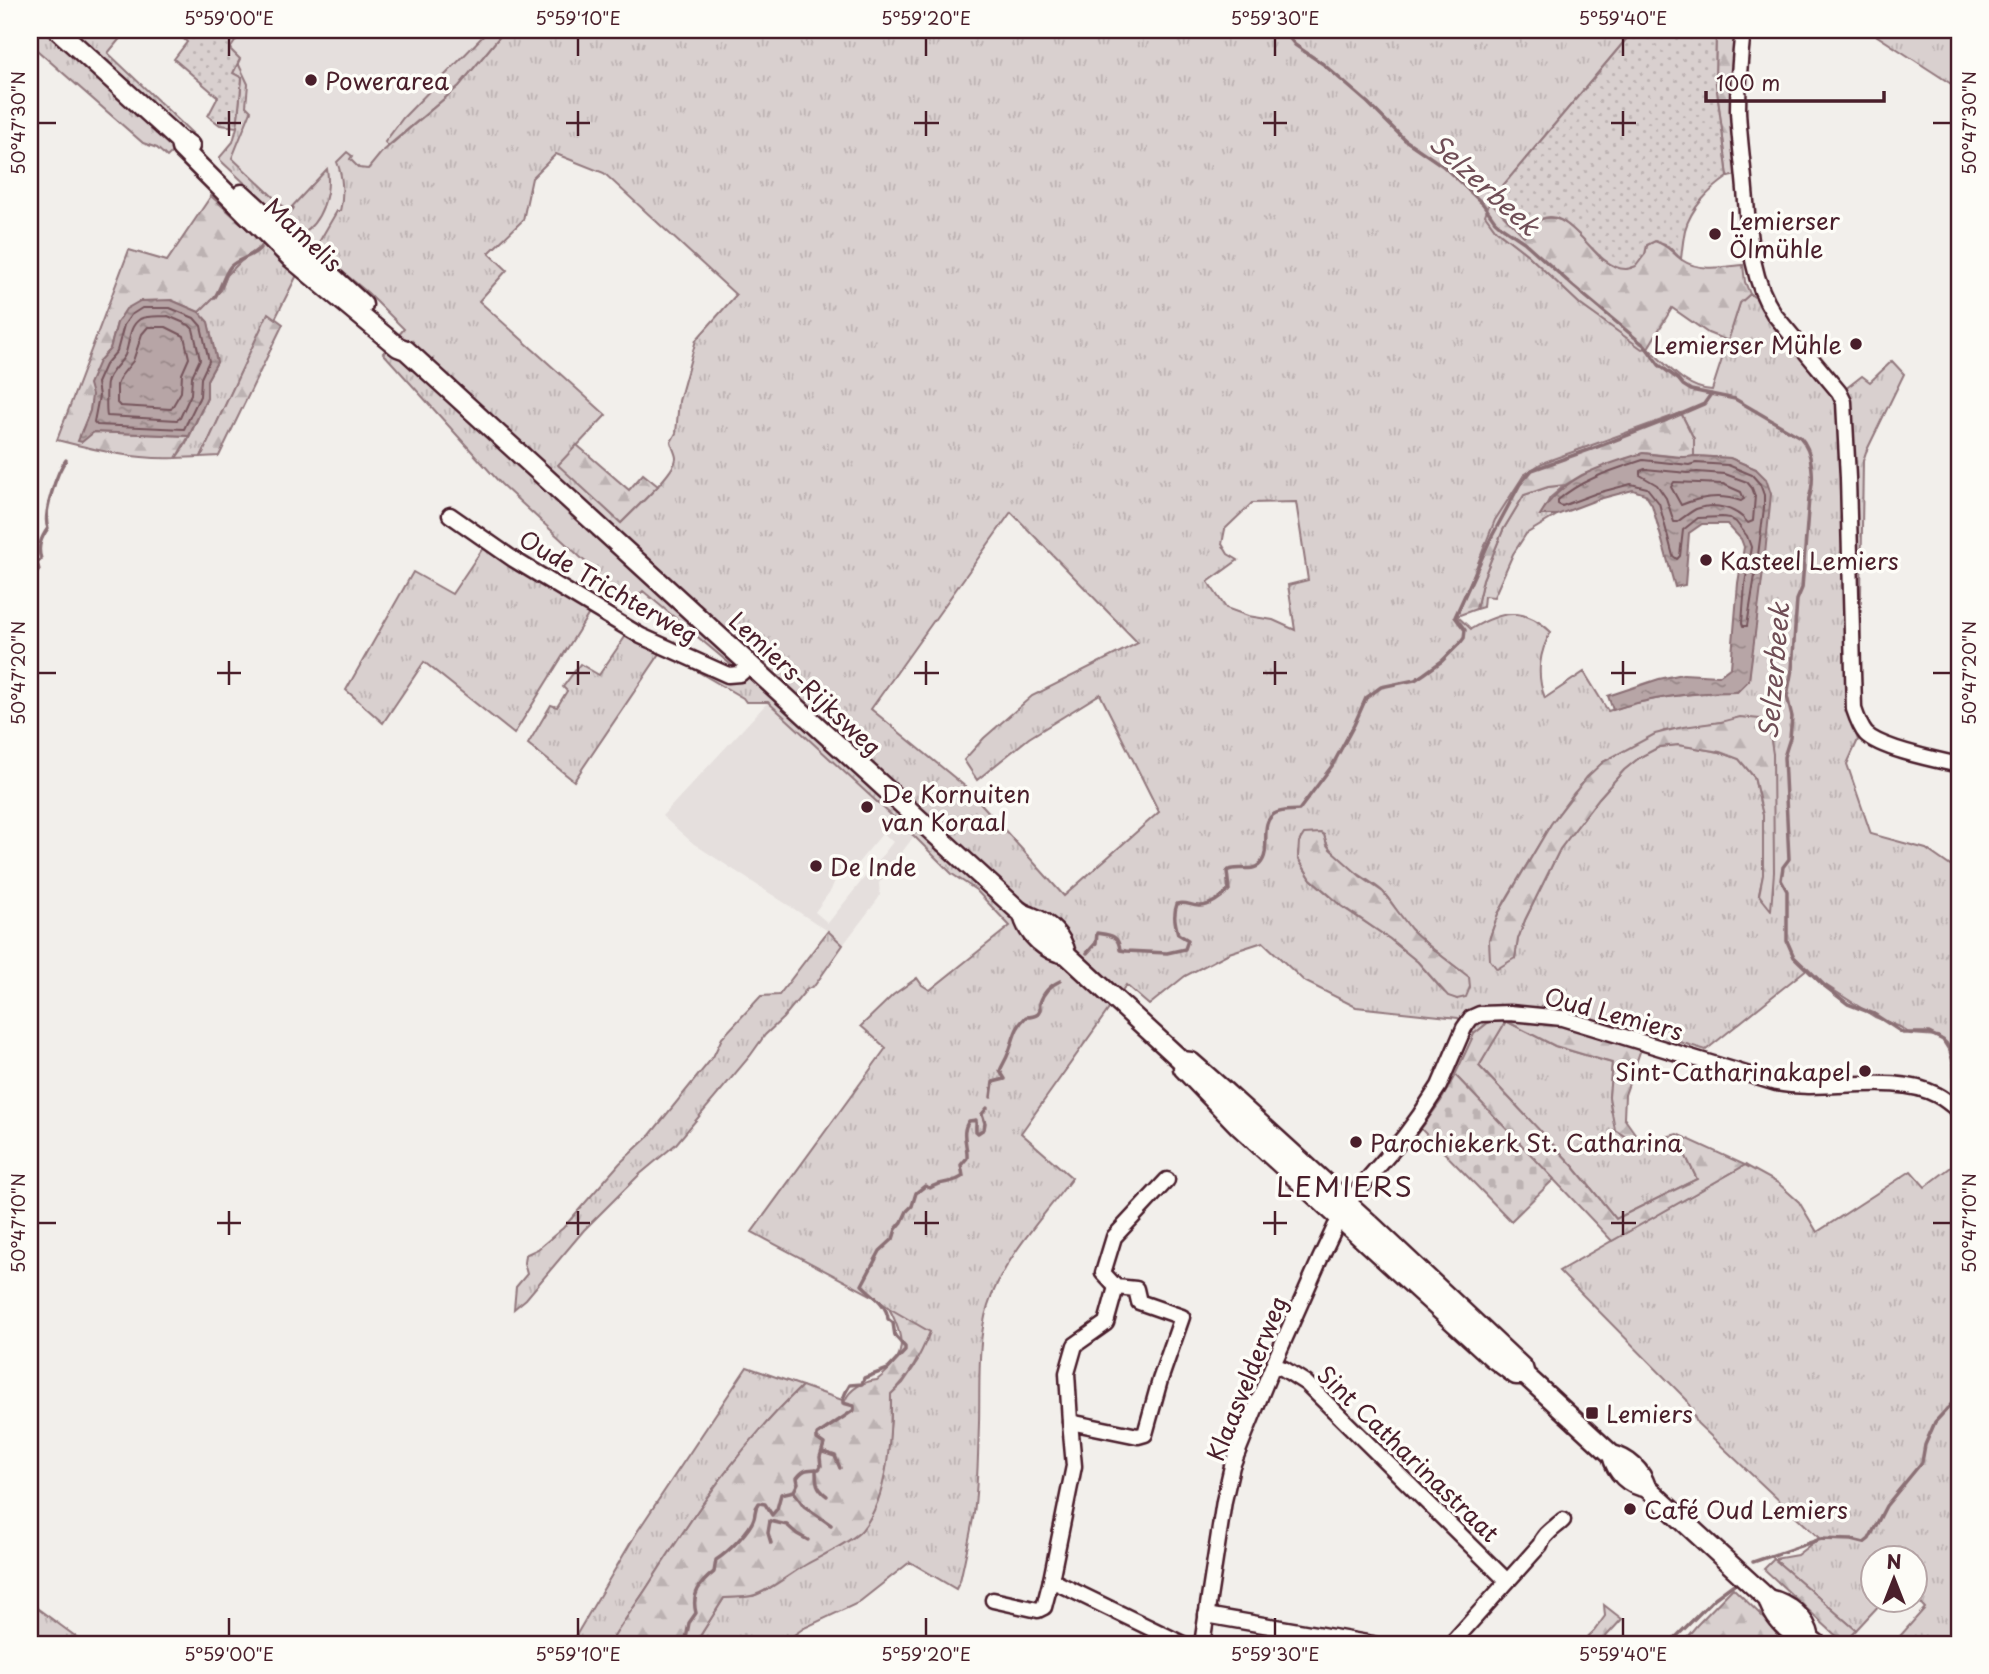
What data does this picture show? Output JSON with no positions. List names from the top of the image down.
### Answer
{
  "streets": {
    "main road": ["Mamelis", "Lemiers-Rijksweg"],
    "street": [
      "Oude Trichterweg",
      "Oud Lemiers",
      "Klaasvelderweg",
      "Sint Catharinastraat"
    ]
  },
  "crossings": [
    ["Mamelis", "Lemiers-Rijksweg"],
    ["Oude Trichterweg", "Lemiers-Rijksweg"],
    ["Lemiers-Rijksweg", "Oud Lemiers"],
    ["Lemiers-Rijksweg", "Klaasvelderweg"],
    ["Oud Lemiers", "Klaasvelderweg"],
    ["Klaasvelderweg", "Sint Catharinastraat"]
  ],
  "districts": ["LEMIERS"],
  "water": ["Selzerbeek"],
  "places": {
    "other": [
      "Powerarea",
      "Lemierser Ölmühle",
      "Lemierser Mühle",
      "Kasteel Lemiers",
      "De Kornuiten van Koraal",
      "De Inde",
      "Sint-Catharinakapel",
      "Parochiekerk St. Catharina",
      "Café Oud Lemiers"
    ],
    "transit": ["Lemiers"]
  },
  "scale_bar": "100 m",
  "north": "top",
  "coordinates": [
    "5°59'00\"E",
    "5°59'10\"E",
    "5°59'20\"E",
    "5°59'30\"E",
    "5°59'40\"E",
    "50°47'30\"N",
    "50°47'20\"N",
    "50°47'10\"N"
  ]
}
